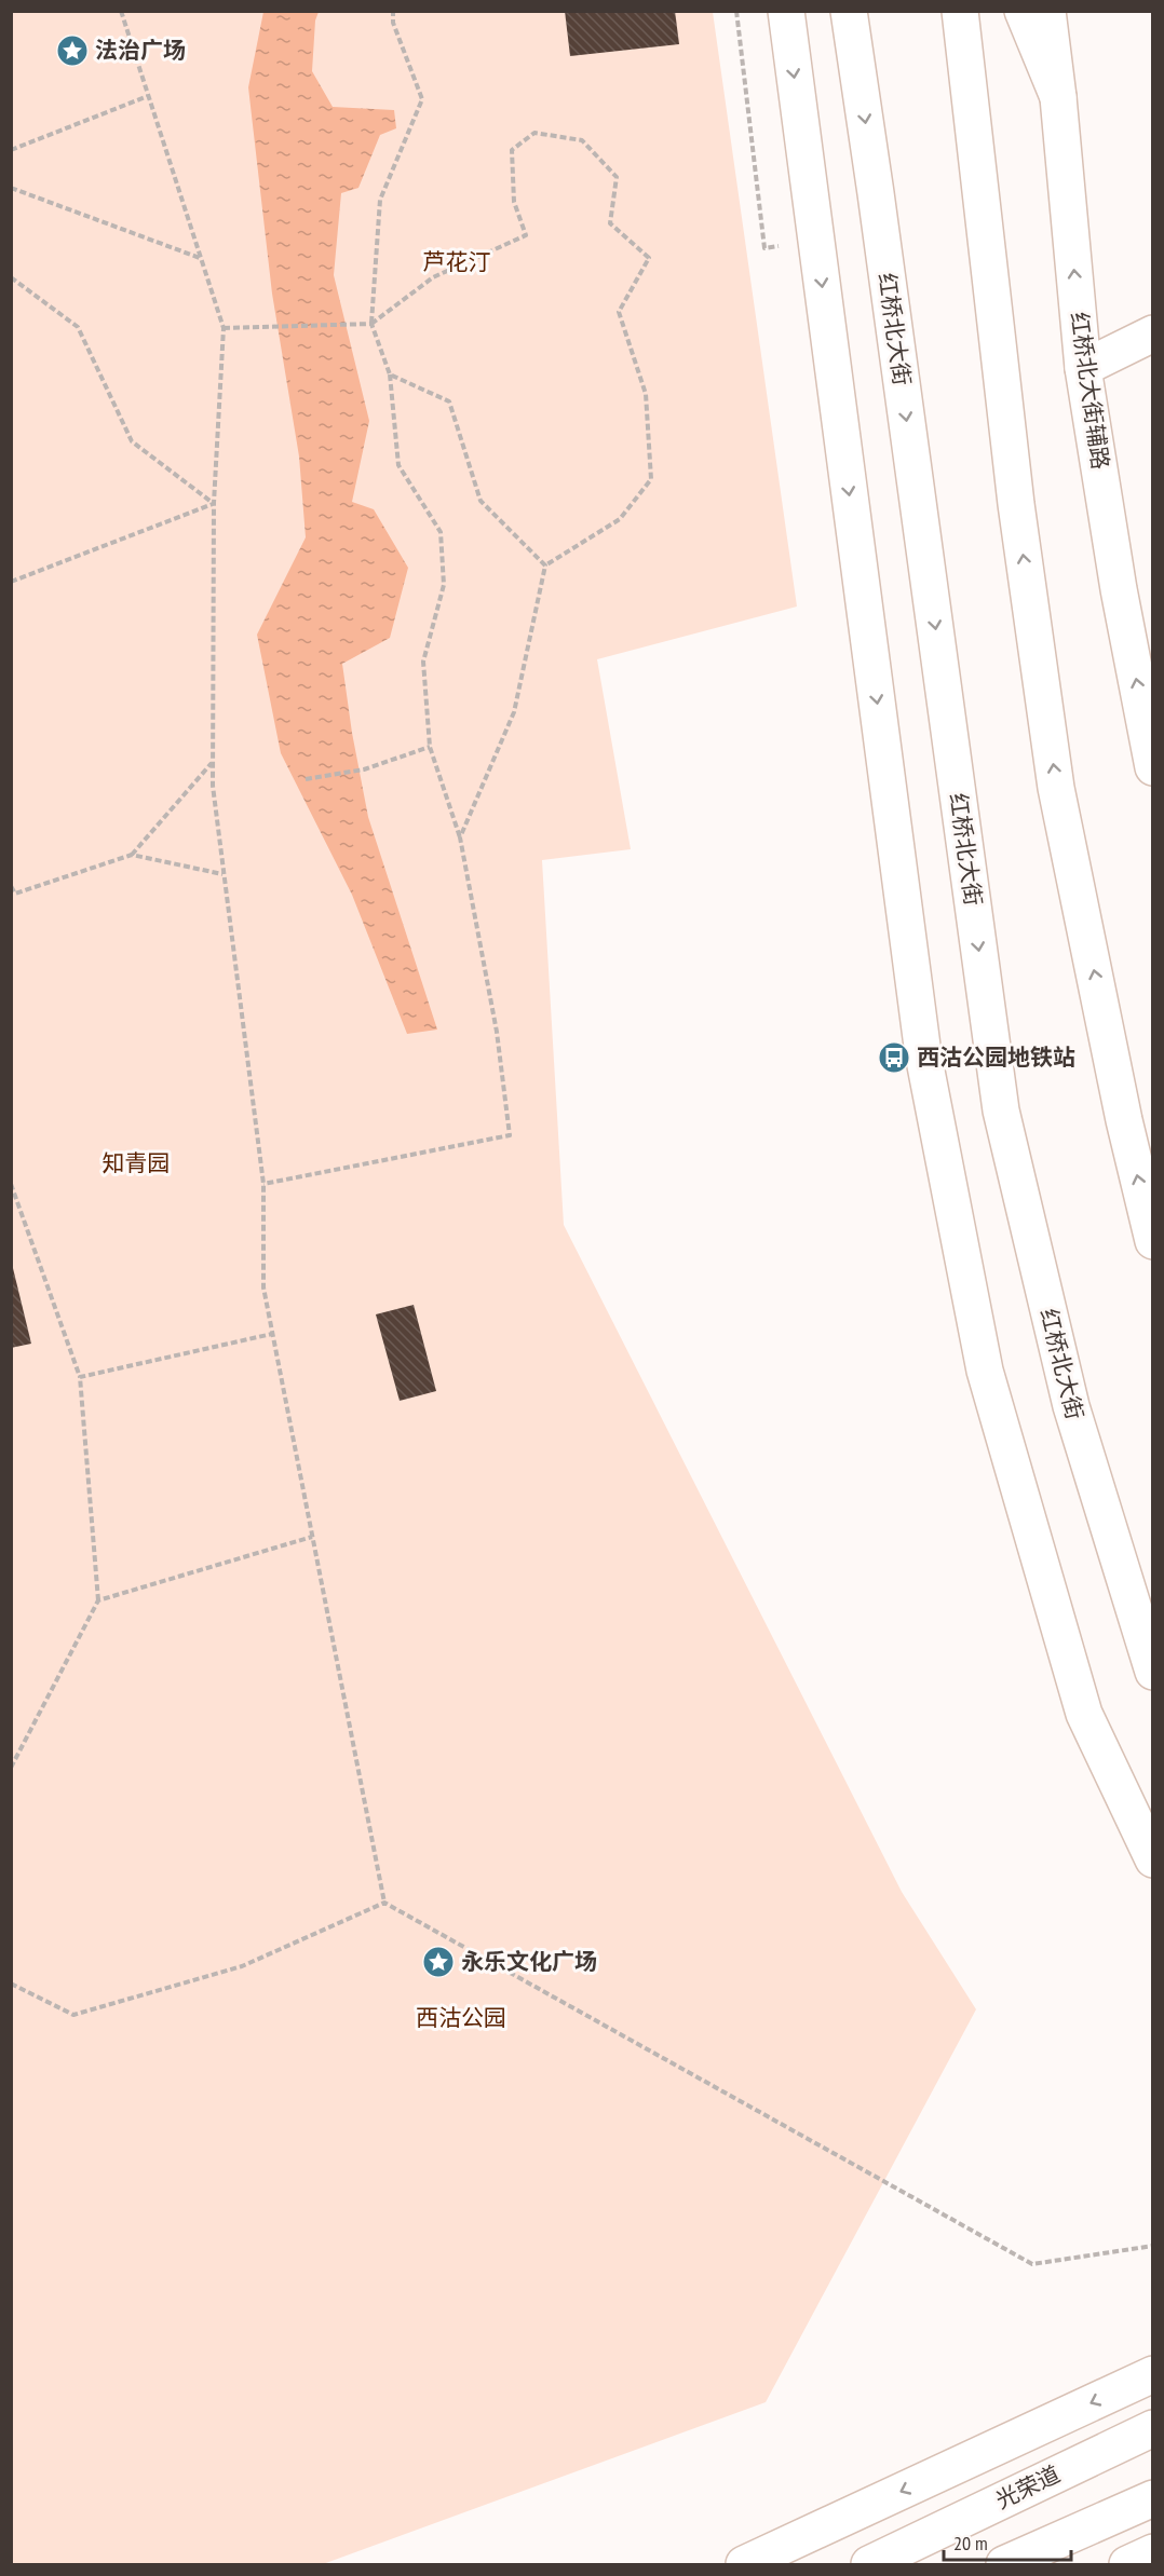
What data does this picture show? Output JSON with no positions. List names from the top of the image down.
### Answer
{
  "streets": {
    "main road": ["红桥北大街", "红桥北大街辅路", "光荣道"]
  },
  "parks": ["芦花汀", "知青园", "西沽公园"],
  "places": {
    "place": ["法治广场", "永乐文化广场"],
    "bus stop": ["西沽公园地铁站"]
  },
  "scale_bar": "20 m"
}
